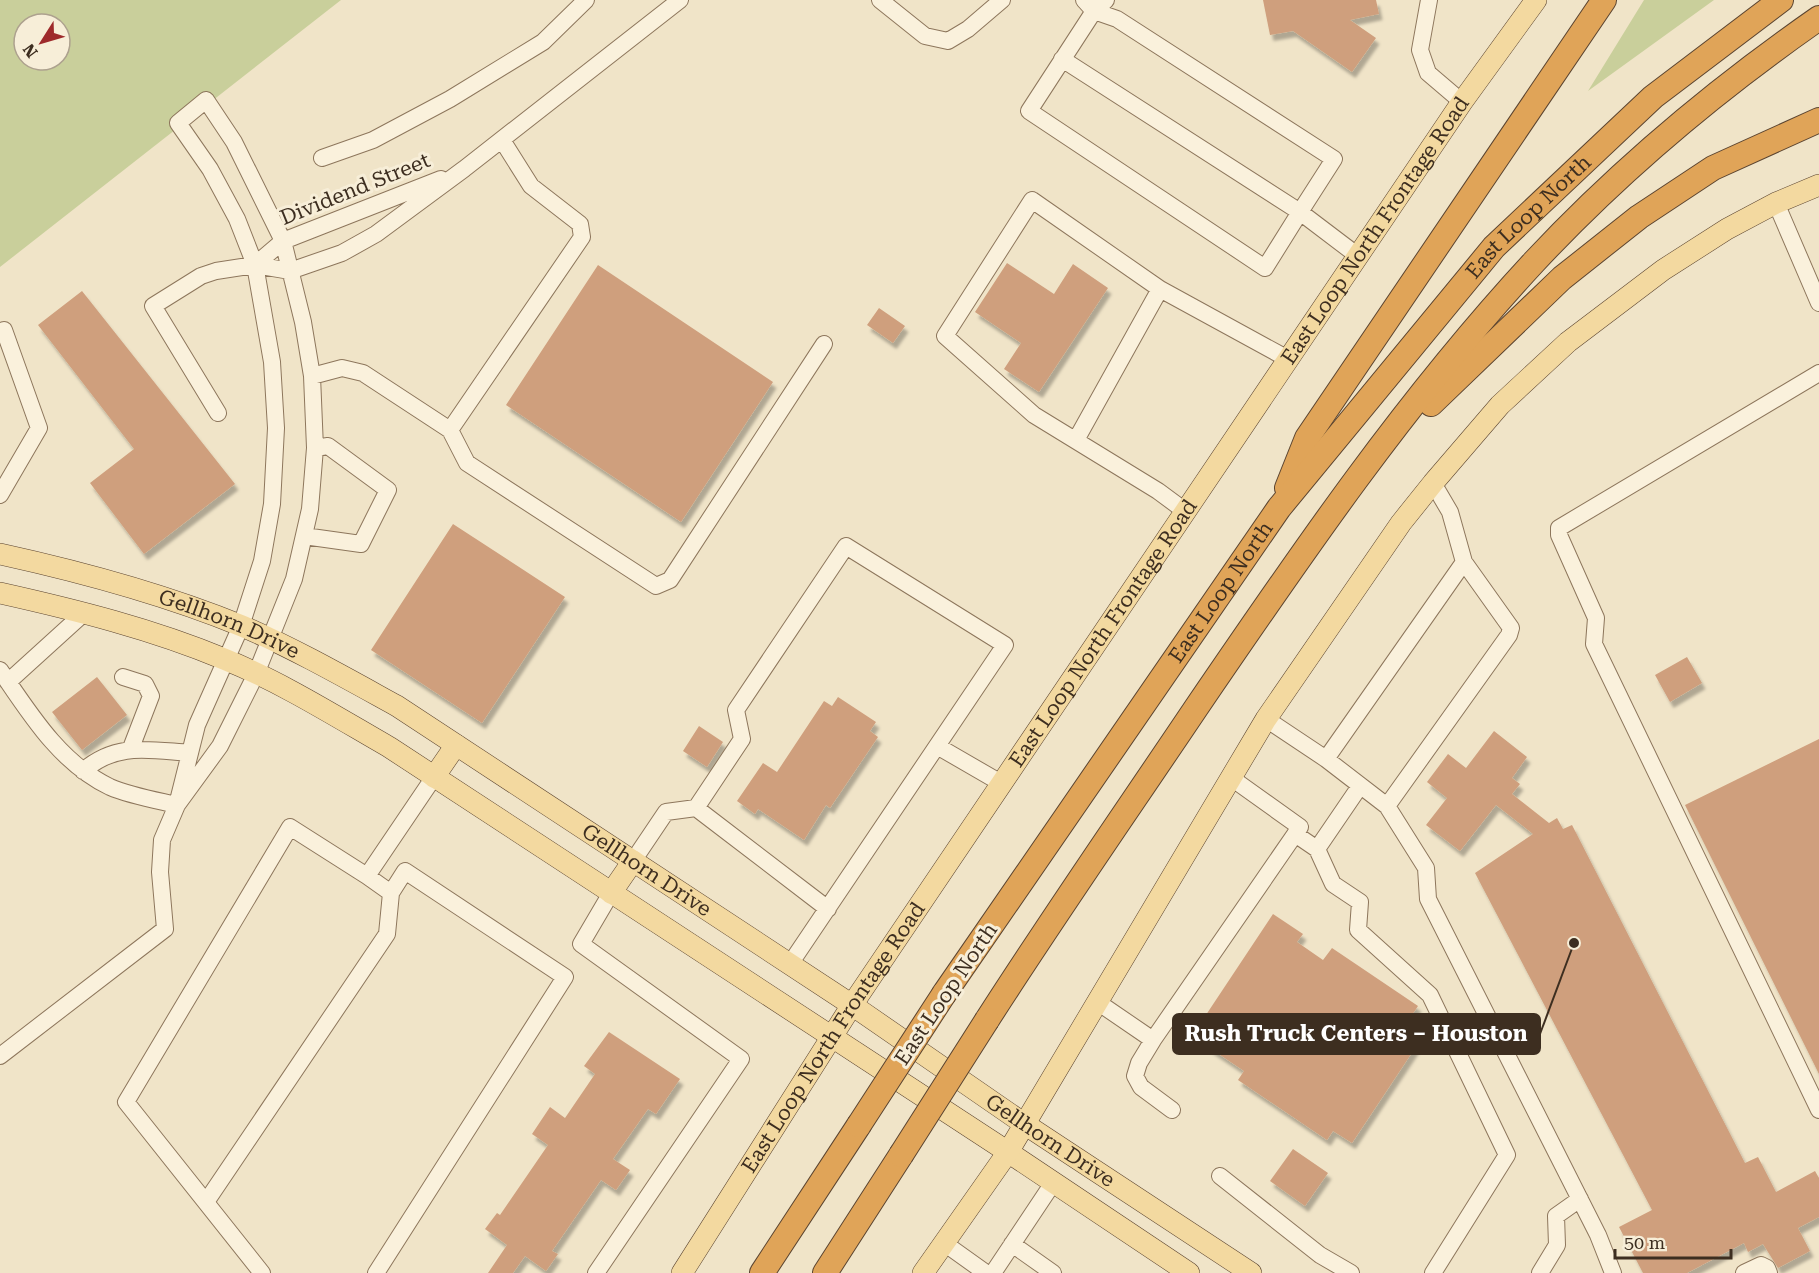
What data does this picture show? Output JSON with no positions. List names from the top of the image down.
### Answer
{
  "streets": {
    "highway": ["East Loop North"],
    "main road": ["East Loop North Frontage Road", "Gellhorn Drive"],
    "street": ["Dividend Street"]
  },
  "crossings": [
    ["East Loop North Frontage Road", "Gellhorn Drive"]
  ],
  "places": ["Rush Truck Centers – Houston"],
  "scale_bar": "50 m",
  "north": "bottom left"
}
